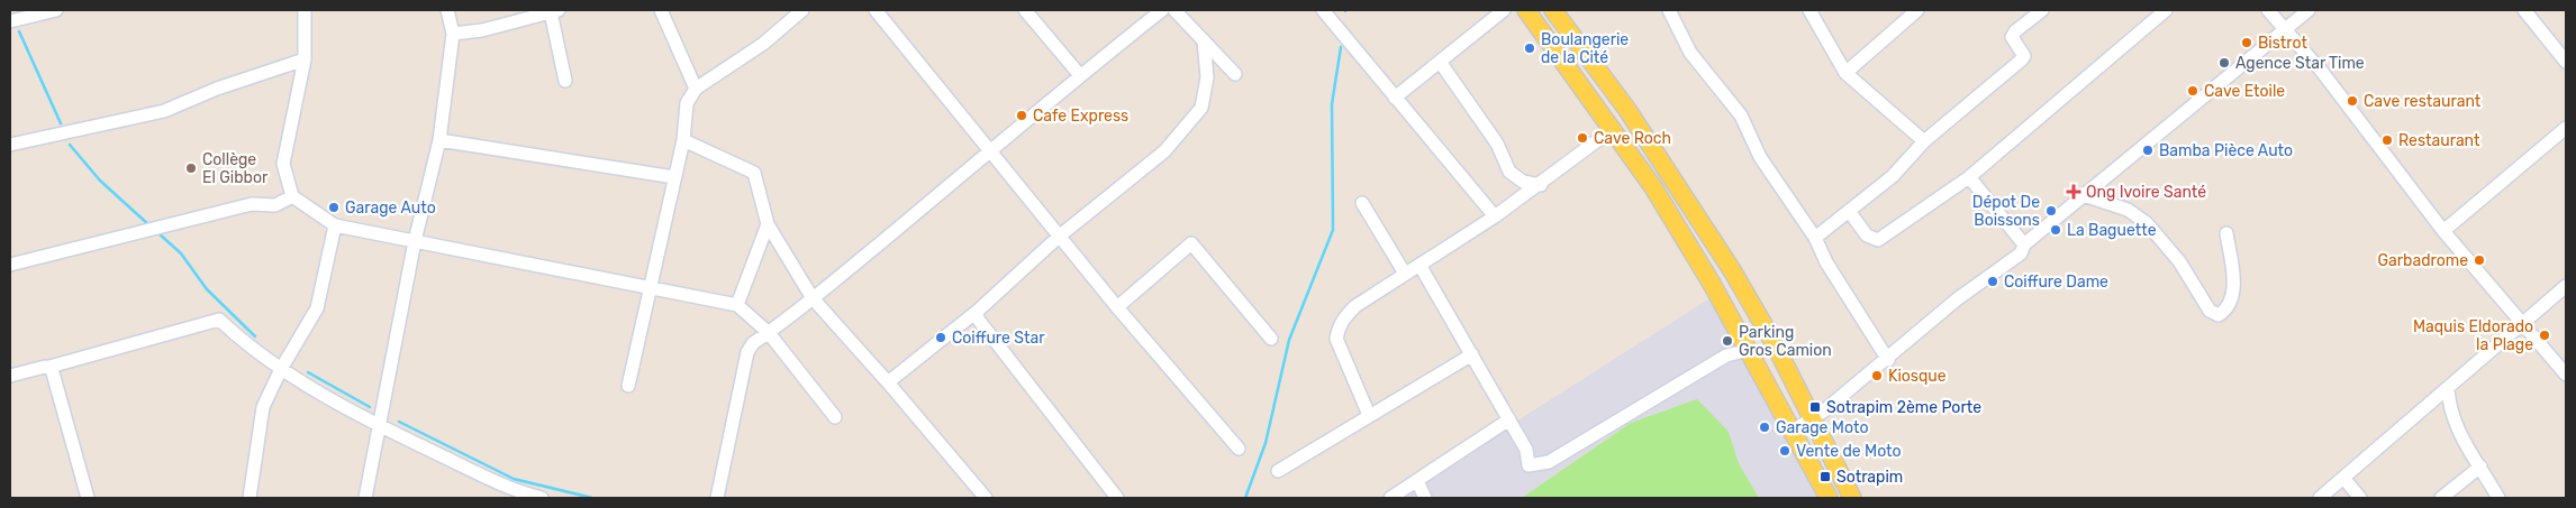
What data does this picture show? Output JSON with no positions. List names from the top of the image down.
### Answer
{
  "places": {
    "other": [
      "Bistrot",
      "Boulangerie de la Cité",
      "Agence Star Time",
      "Cave Etoile",
      "Cave restaurant",
      "Cafe Express",
      "Cave Roch",
      "Restaurant",
      "Bamba Pièce Auto",
      "Collège El Gibbor",
      "Garage Auto",
      "Dépot De Boissons",
      "La Baguette",
      "Garbadrome",
      "Coiffure Dame",
      "Maquis Eldorado la Plage",
      "Coiffure Star",
      "Parking Gros Camion",
      "Kiosque",
      "Garage Moto",
      "Vente de Moto"
    ],
    "health": ["Ong Ivoire Santé"],
    "transit": ["Sotrapim 2ème Porte", "Sotrapim"]
  }
}
